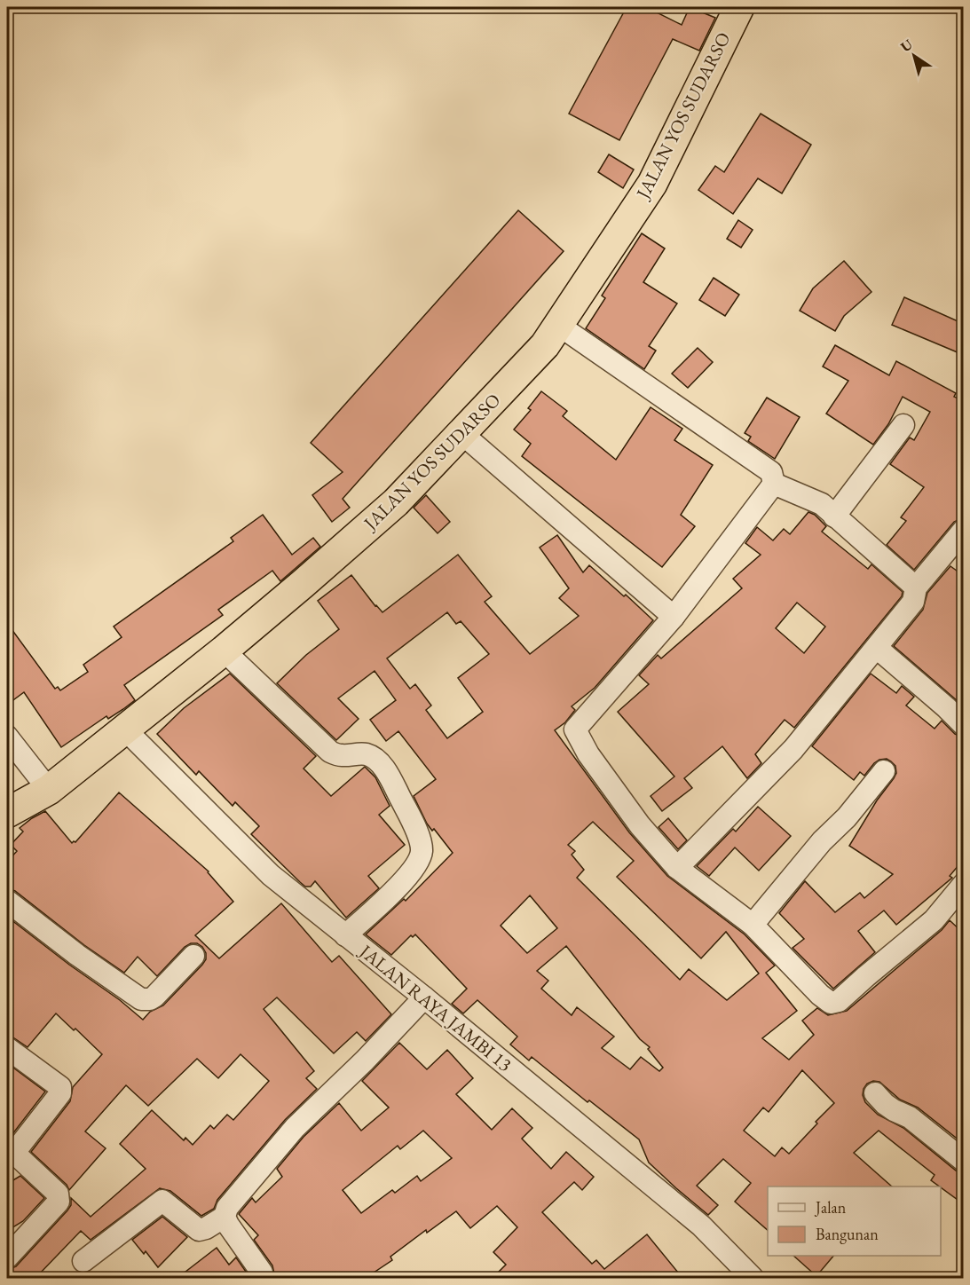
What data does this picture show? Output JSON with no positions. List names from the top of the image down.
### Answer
{
  "streets": {
    "highway": ["JALAN YOS SUDARSO"],
    "street": ["JALAN RAYA JAMBI 13"]
  },
  "crossings": [
    ["JALAN YOS SUDARSO", "JALAN RAYA JAMBI 13"]
  ],
  "legend": ["Jalan", "Bangunan"],
  "north": "top left"
}
